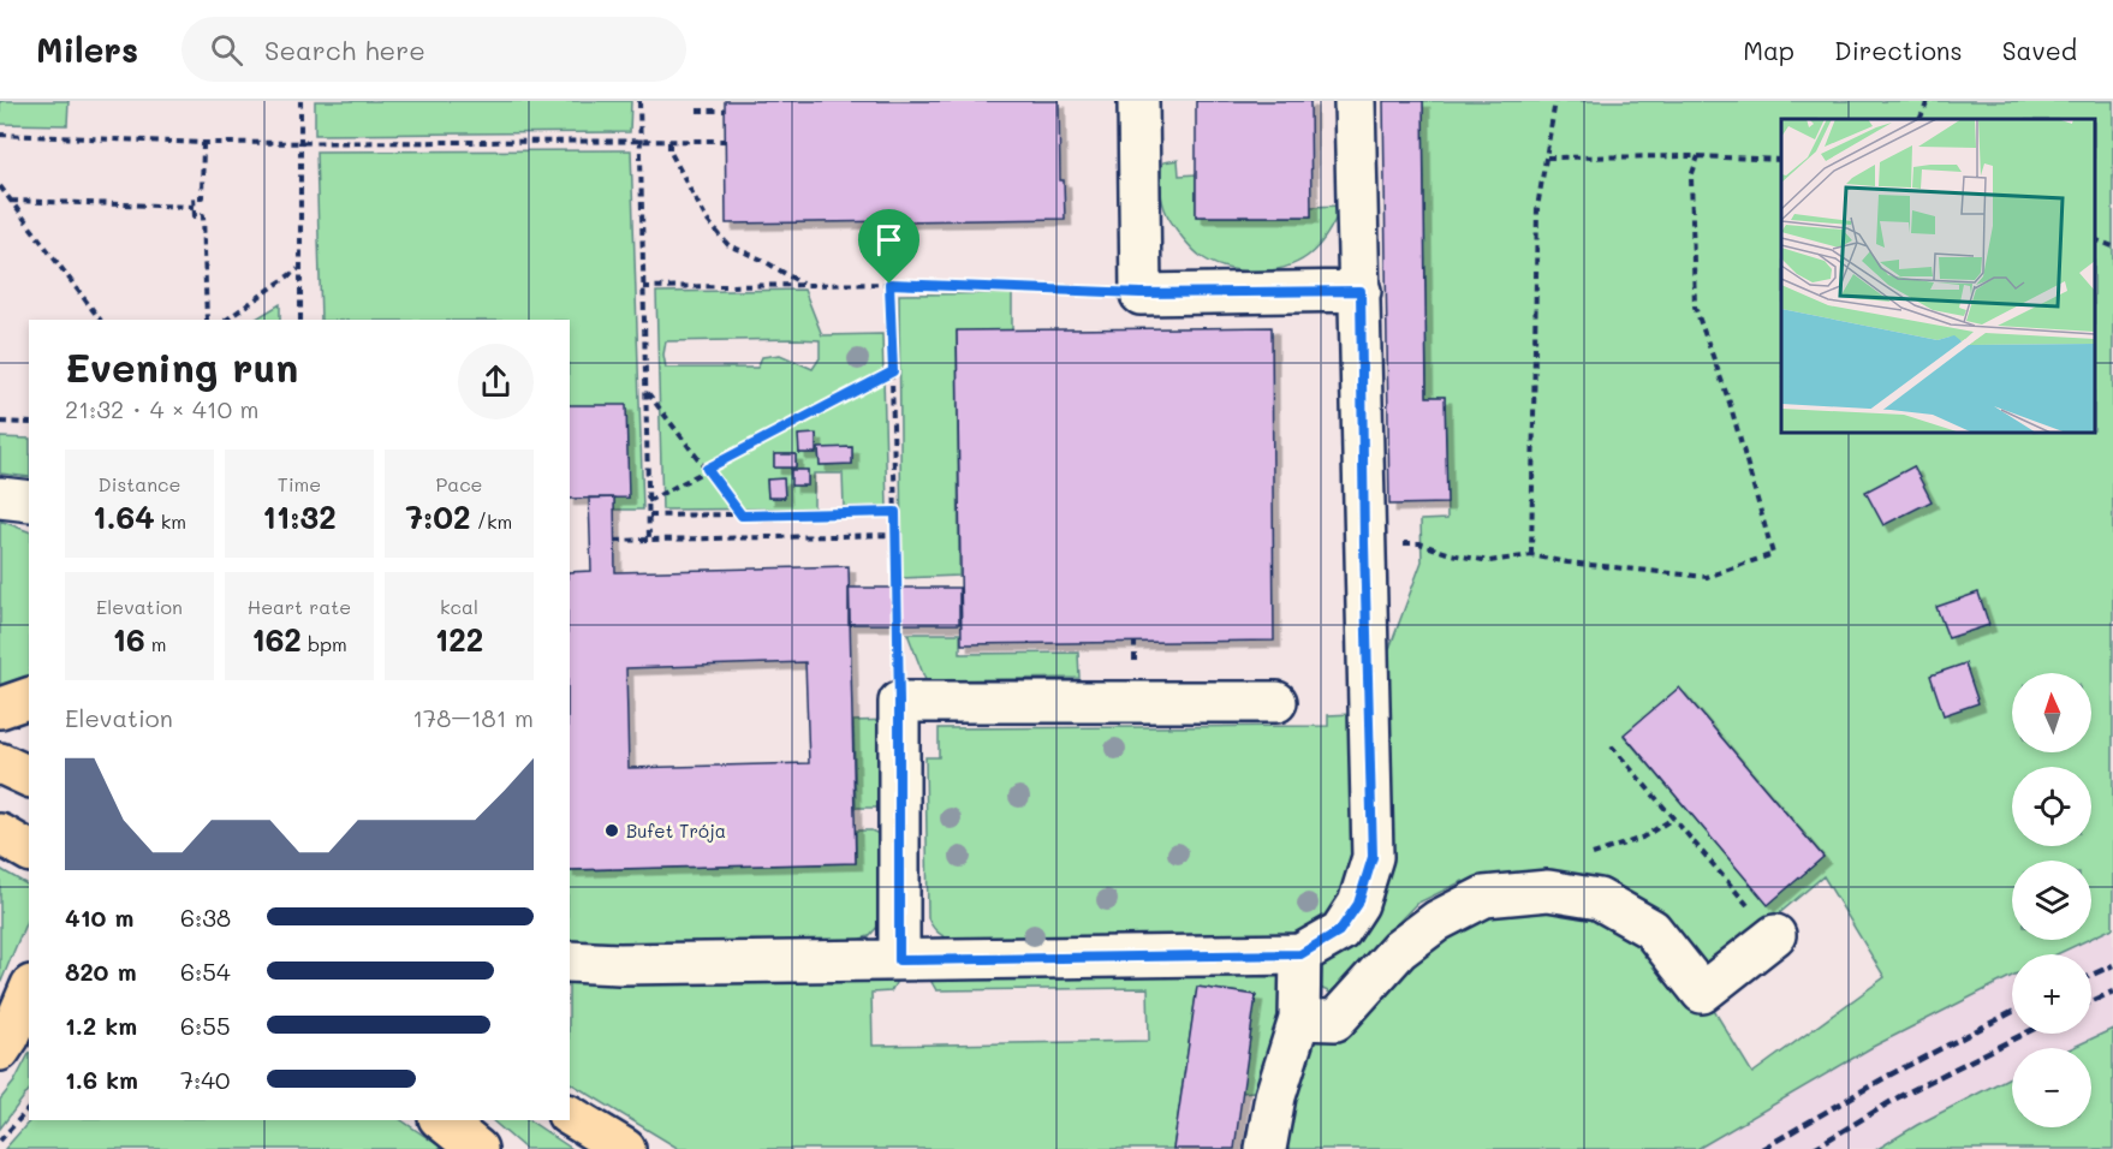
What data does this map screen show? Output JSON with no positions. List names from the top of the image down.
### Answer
{
  "places": ["Bufet Trója"],
  "north": "top",
  "page": {
    "header": "Milers",
    "search": "Search here",
    "nav": ["Map", "Directions", "Saved"],
    "heading": ["Evening run", "21:32 · 4 × 410 m"],
    "stats": [
      ["Distance", "1.64 km"],
      ["Time", "11:32"],
      ["Pace", "7:02 /km"],
      ["Elevation", "16 m"],
      ["Heart rate", "162 bpm"],
      ["kcal", "122"]
    ],
    "map_buttons": ["+", "−"],
    "chart": ["Elevation", "178–181 m"],
    "list": [
      {
        "name": "410 m",
        "note": "6:38"
      },
      {
        "name": "820 m",
        "note": "6:54"
      },
      {
        "name": "1.2 km",
        "note": "6:55"
      },
      {
        "name": "1.6 km",
        "note": "7:40"
      }
    ]
  }
}
